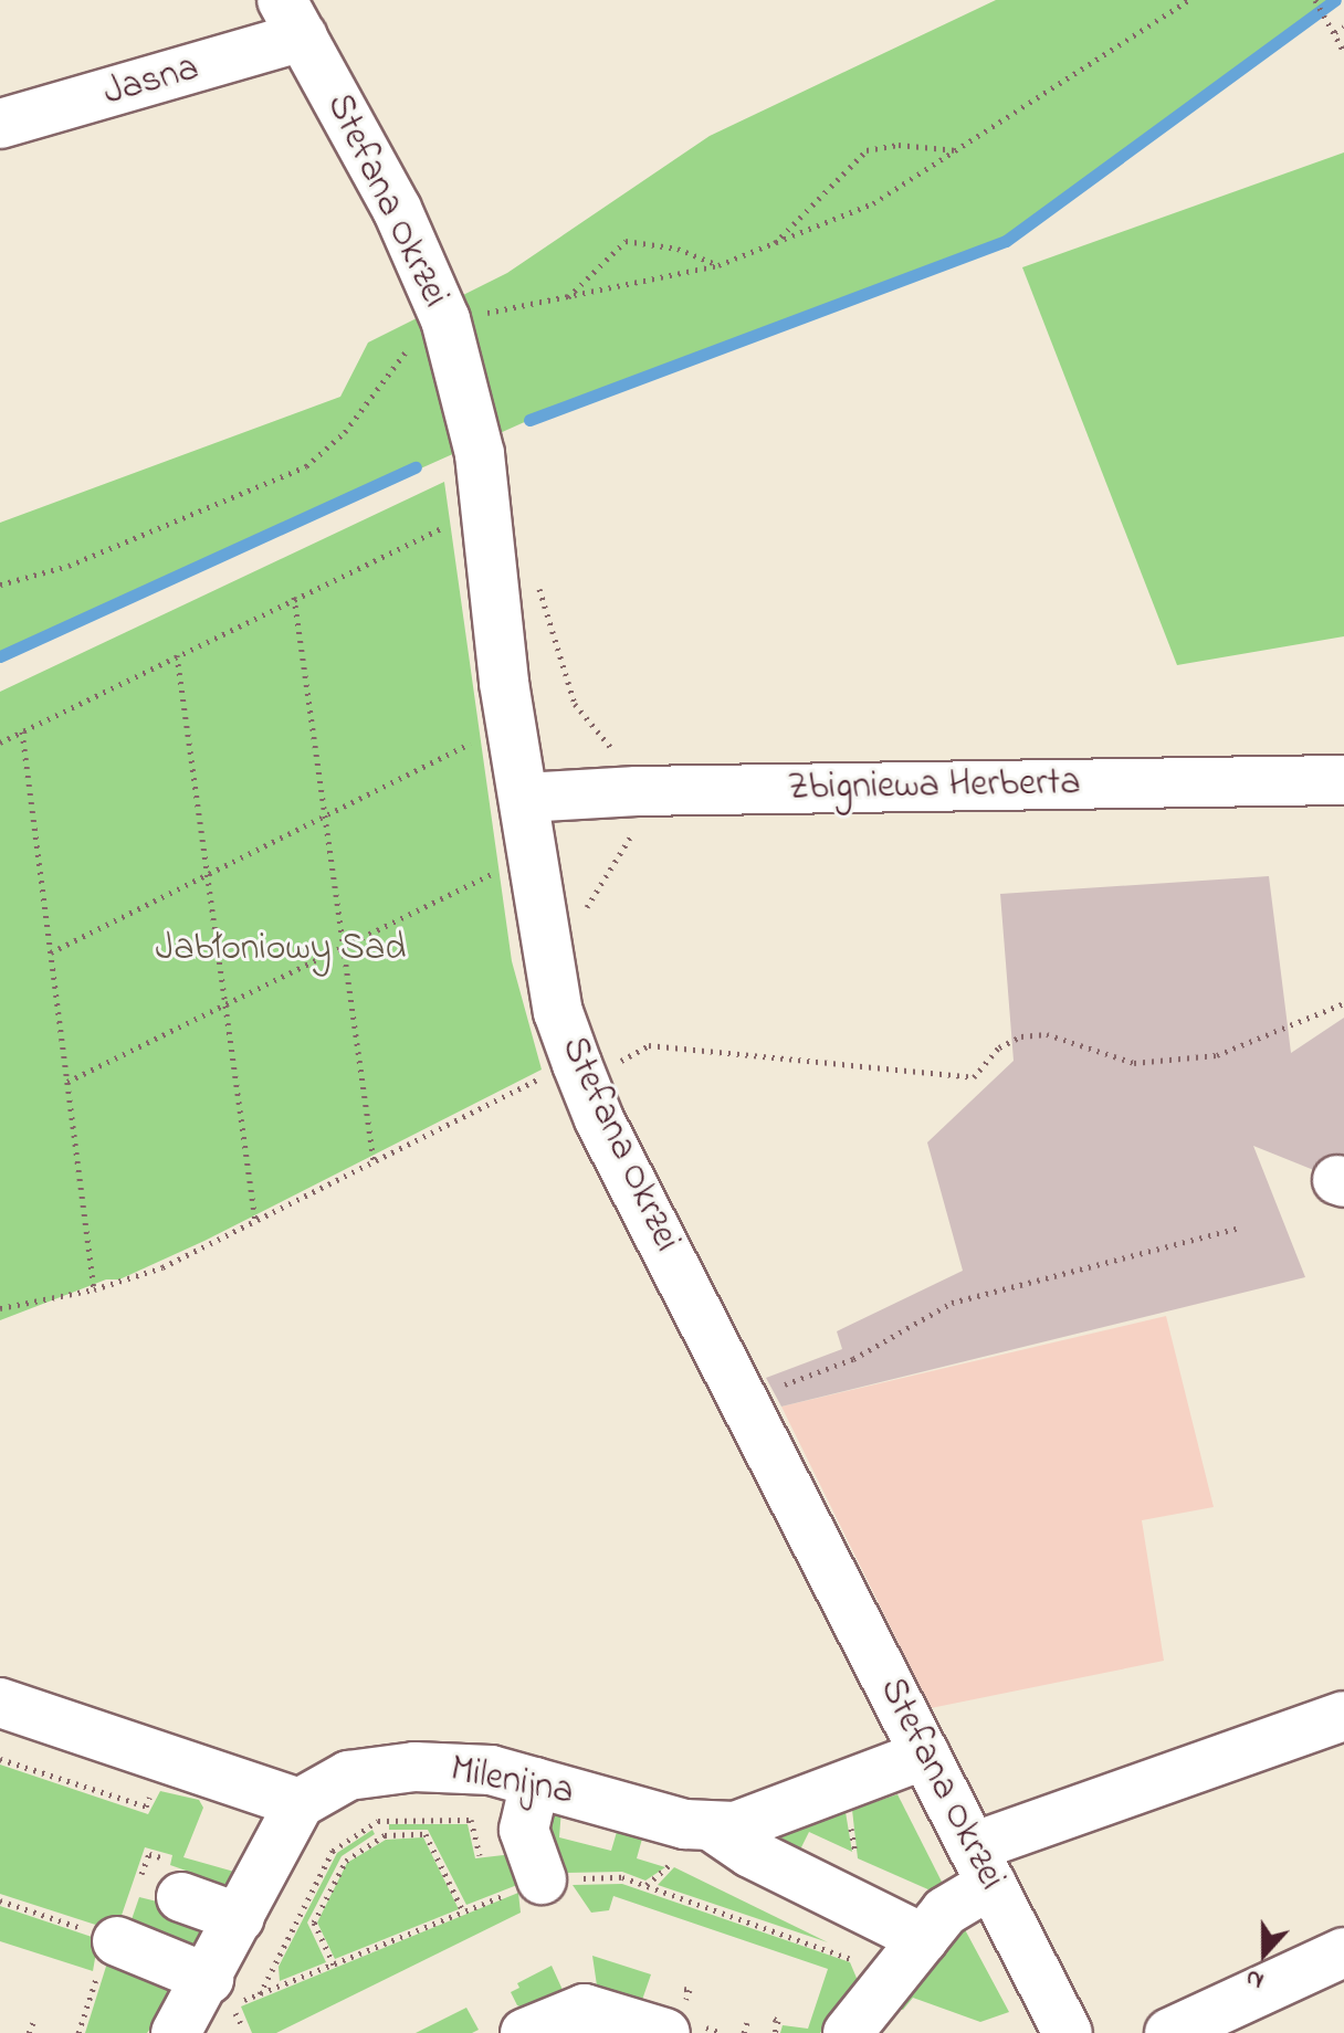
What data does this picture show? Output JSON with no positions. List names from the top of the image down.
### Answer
{
  "streets": {
    "street": [
      "Jasna",
      "Stefana Okrzei",
      "Zbigniewa Herberta",
      "Milenijna"
    ]
  },
  "crossings": [
    ["Jasna", "Stefana Okrzei"],
    ["Stefana Okrzei", "Zbigniewa Herberta"],
    ["Stefana Okrzei", "Milenijna"]
  ],
  "parks": ["Jabłoniowy Sad"],
  "north": "bottom"
}
